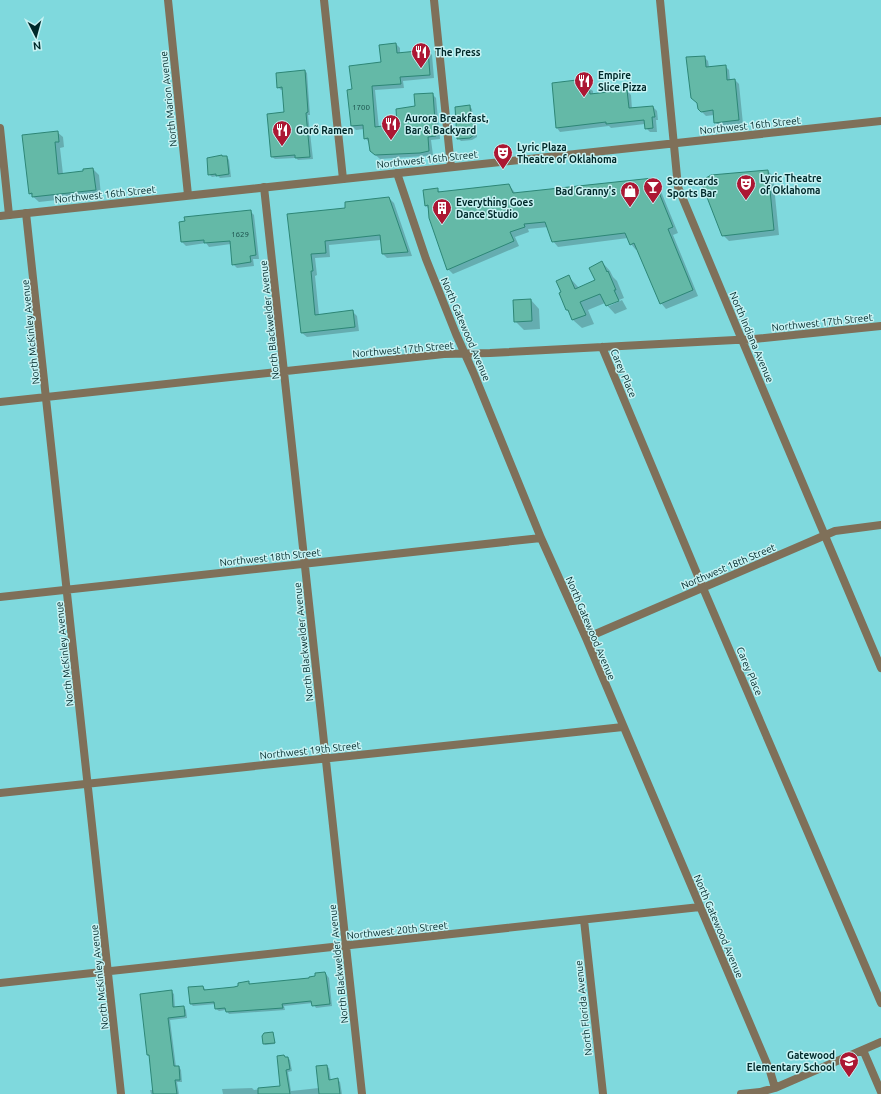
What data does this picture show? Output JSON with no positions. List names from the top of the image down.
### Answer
{
  "streets": {
    "street": [
      "North Marion Avenue",
      "Northwest 16th Street",
      "North Blackwelder Avenue",
      "Northwest 17th Street",
      "North Gatewood Avenue",
      "North McKinley Avenue",
      "North Indiana Avenue",
      "Carey Place",
      "Northwest 18th Street",
      "Northwest 19th Street",
      "Northwest 20th Street",
      "North Florida Avenue"
    ]
  },
  "crossings": [
    ["North Marion Avenue", "Northwest 16th Street"],
    ["Northwest 16th Street", "North Blackwelder Avenue"],
    ["Northwest 16th Street", "North Gatewood Avenue"],
    ["Northwest 16th Street", "North McKinley Avenue"],
    ["Northwest 16th Street", "North Indiana Avenue"],
    ["North Blackwelder Avenue", "Northwest 17th Street"],
    ["North Blackwelder Avenue", "Northwest 18th Street"],
    ["North Blackwelder Avenue", "Northwest 19th Street"],
    ["North Blackwelder Avenue", "Northwest 20th Street"],
    ["Northwest 17th Street", "North Gatewood Avenue"],
    ["Northwest 17th Street", "North McKinley Avenue"],
    ["Northwest 17th Street", "North Indiana Avenue"],
    ["Northwest 17th Street", "Carey Place"],
    ["North Gatewood Avenue", "Northwest 18th Street"],
    ["North Gatewood Avenue", "Northwest 19th Street"],
    ["North Gatewood Avenue", "Northwest 20th Street"],
    ["North McKinley Avenue", "Northwest 18th Street"],
    ["North McKinley Avenue", "Northwest 19th Street"],
    ["North McKinley Avenue", "Northwest 20th Street"],
    ["North Indiana Avenue", "Northwest 18th Street"],
    ["Carey Place", "Northwest 18th Street"],
    ["Northwest 20th Street", "North Florida Avenue"]
  ],
  "places": {
    "restaurant": [
      "The Press",
      "Empire Slice Pizza",
      "Aurora Breakfast, Bar & Backyard",
      "Gorõ Ramen"
    ],
    "theatre": ["Lyric Plaza Theatre of Oklahoma", "Lyric Theatre of Oklahoma"],
    "bar": ["Scorecards Sports Bar"],
    "shop": ["Bad Granny's"],
    "building": ["Everything Goes Dance Studio"],
    "school or university": ["Gatewood Elementary School"]
  },
  "house_numbers": ["1700", "1629"],
  "north": "bottom"
}
